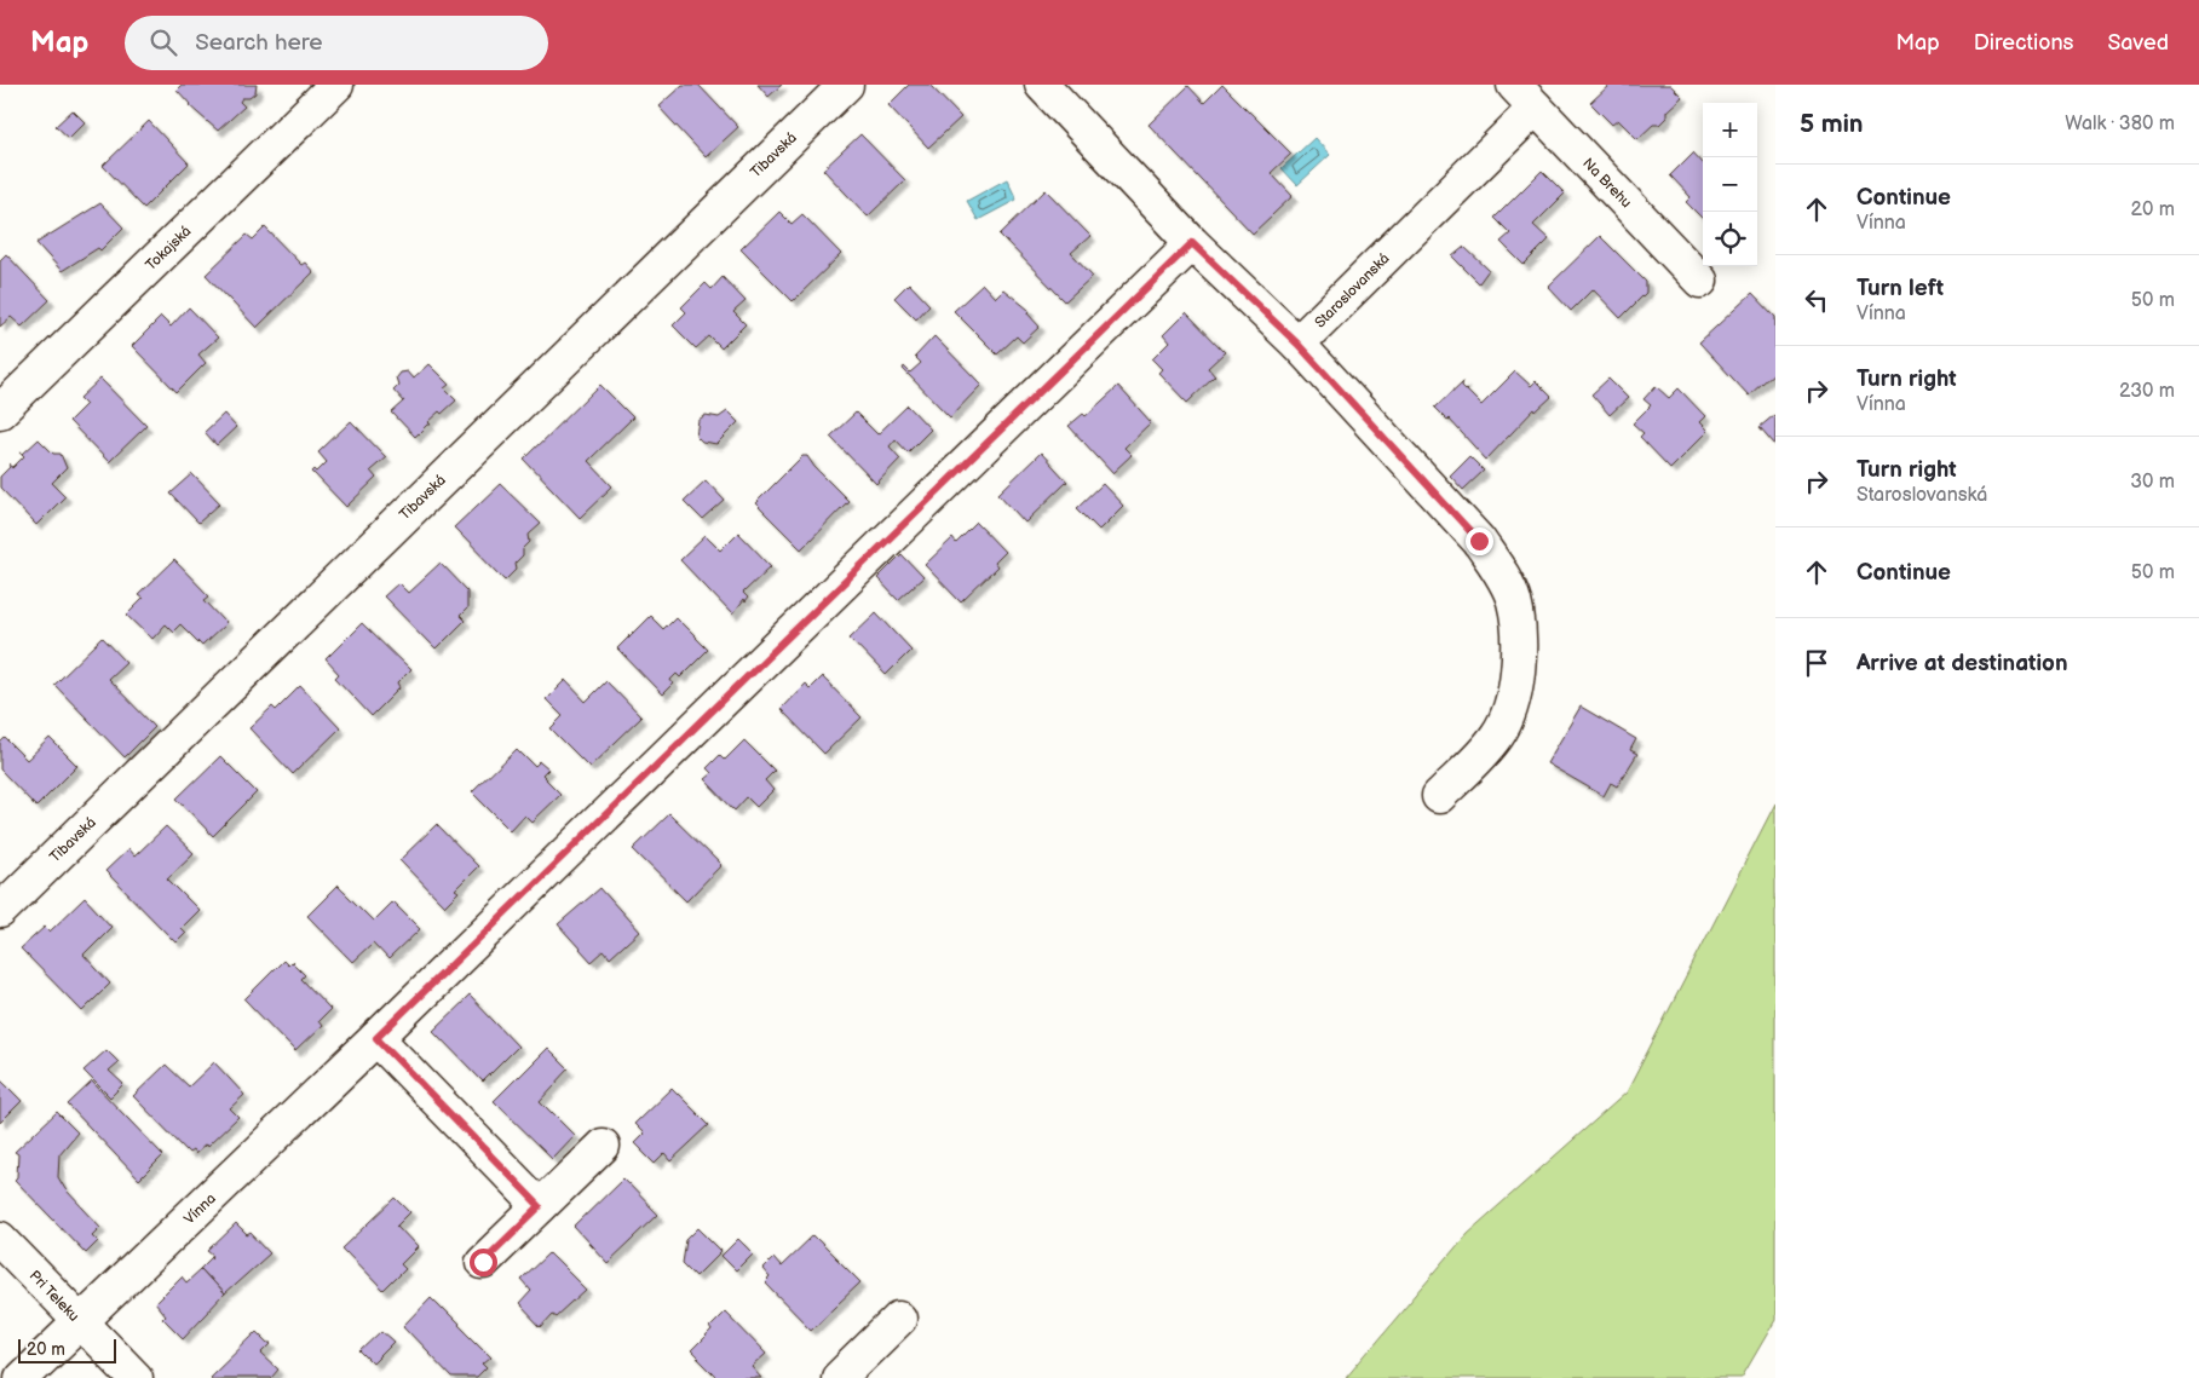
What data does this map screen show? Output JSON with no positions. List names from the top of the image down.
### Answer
{
  "streets": {
    "street": [
      "Tibavská",
      "Na Brehu",
      "Tokajská",
      "Staroslovanská",
      "Vínna",
      "Pri Teleku"
    ]
  },
  "crossings": [
    ["Na Brehu", "Staroslovanská"],
    ["Vínna", "Pri Teleku"]
  ],
  "scale_bar": "20 m",
  "page": {
    "header": "Map",
    "search": "Search here",
    "nav": ["Map", "Directions", "Saved"],
    "heading": ["5 min", "Walk · 380 m"],
    "map_buttons": ["+", "−"],
    "list": [
      ["Continue", "Vínna", "20 m"],
      ["Turn left", "Vínna", "50 m"],
      ["Turn right", "Vínna", "230 m"],
      ["Turn right", "Staroslovanská", "30 m"],
      ["Continue", "50 m"],
      "Arrive at destination"
    ],
    "scale": "20 m"
  }
}
